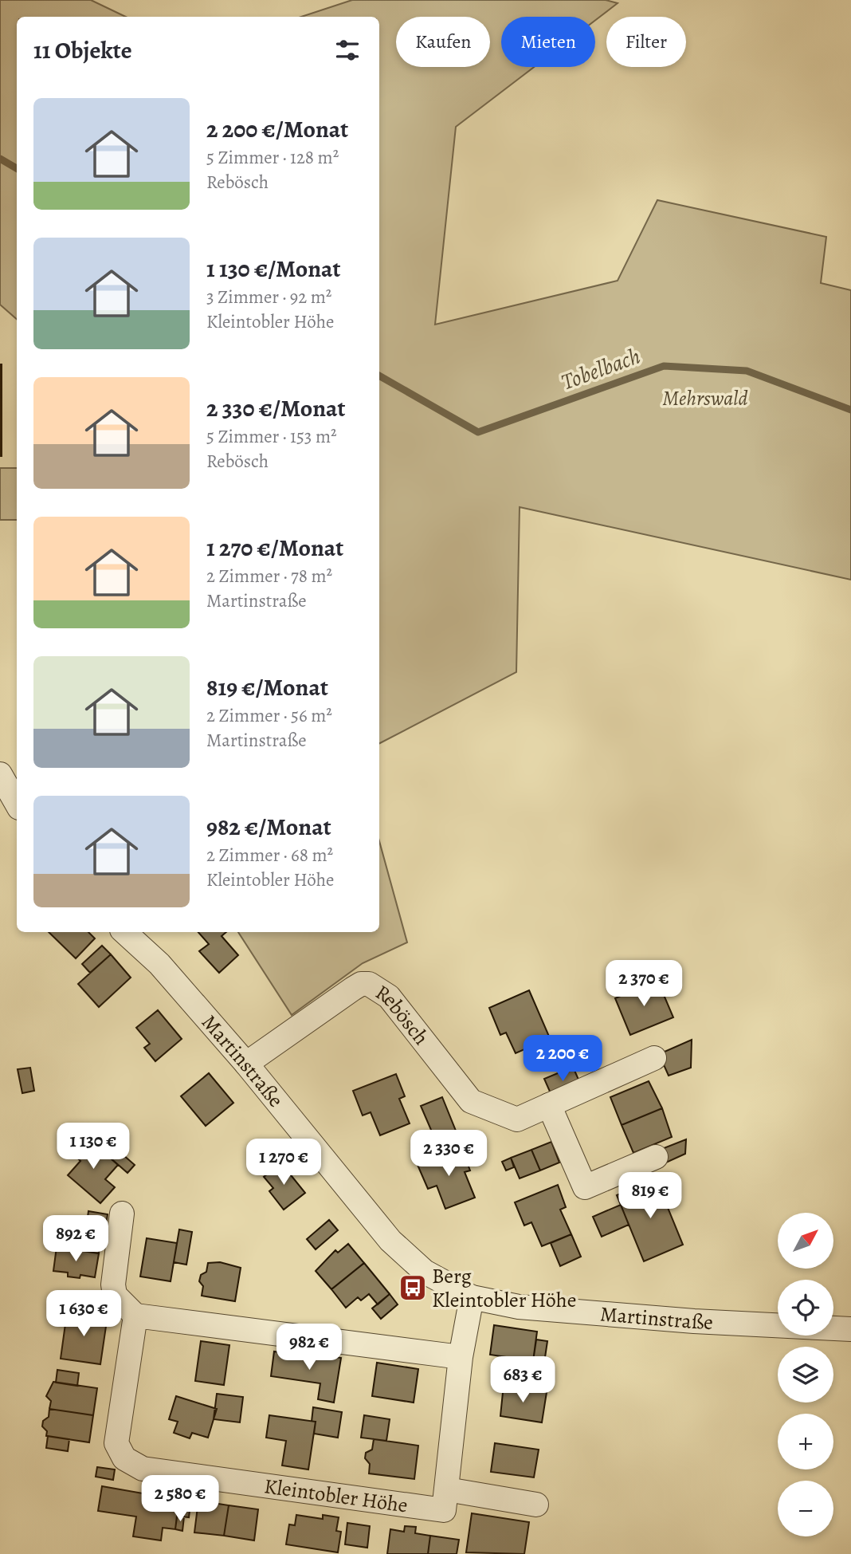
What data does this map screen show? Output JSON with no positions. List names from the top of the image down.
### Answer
{
  "streets": {
    "street": ["Rebösch", "Martinstraße", "Kleintobler Höhe"]
  },
  "crossings": [
    ["Rebösch", "Martinstraße"],
    ["Martinstraße", "Kleintobler Höhe"]
  ],
  "water": ["Tobelbach"],
  "parks": ["Mehrswald"],
  "places": {
    "bus stop": ["Berg Kleintobler Höhe"]
  },
  "north": "top right",
  "page": {
    "chip": ["Kaufen", "Mieten", "Filter"],
    "heading": "11 Objekte",
    "list": [
      {
        "name": "2 200 €/Monat",
        "note": "5 Zimmer · 128 m² · Rebösch"
      },
      {
        "name": "1 130 €/Monat",
        "note": "3 Zimmer · 92 m² · Kleintobler Höhe"
      },
      {
        "name": "2 330 €/Monat",
        "note": "5 Zimmer · 153 m² · Rebösch"
      },
      {
        "name": "1 270 €/Monat",
        "note": "2 Zimmer · 78 m² · Martinstraße"
      },
      {
        "name": "819 €/Monat",
        "note": "2 Zimmer · 56 m² · Martinstraße"
      },
      {
        "name": "982 €/Monat",
        "note": "2 Zimmer · 68 m² · Kleintobler Höhe"
      }
    ],
    "price": [
      "2 370 €",
      "2 200 €",
      "1 130 €",
      "2 330 €",
      "1 270 €",
      "819 €",
      "892 €",
      "1 630 €",
      "982 €",
      "683 €",
      "2 580 €"
    ],
    "map_buttons": ["+", "−"]
  }
}
